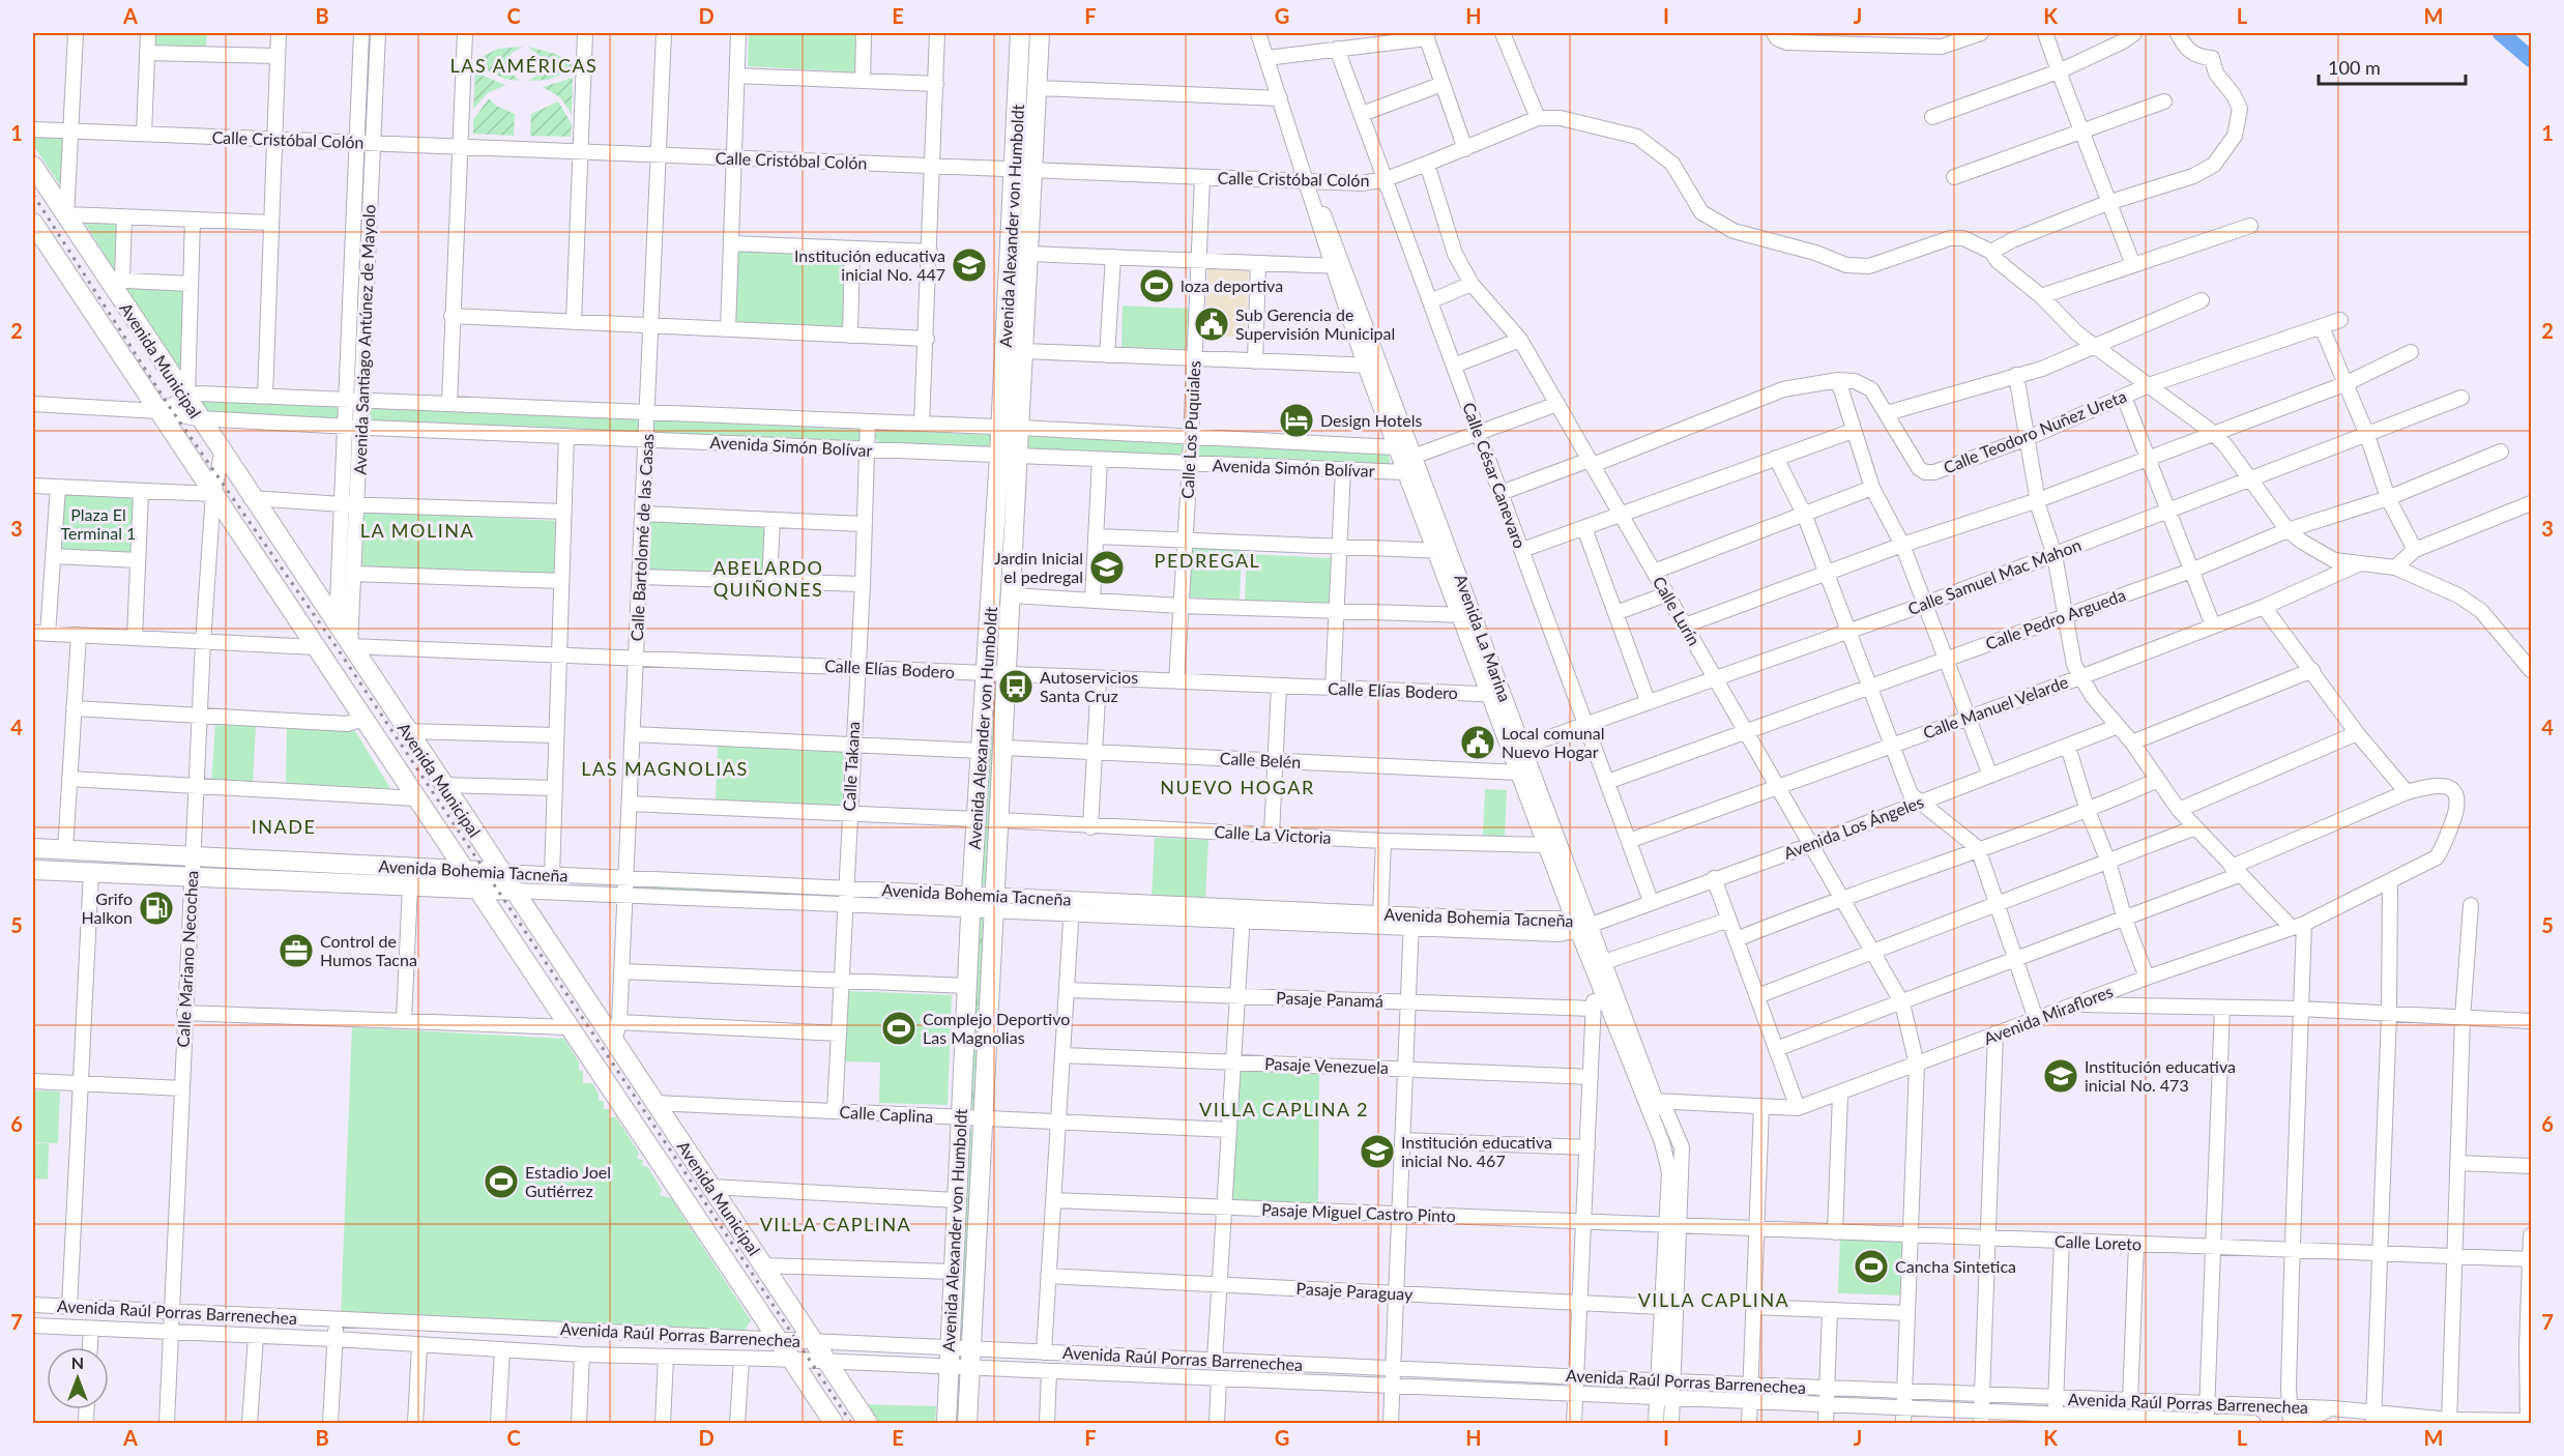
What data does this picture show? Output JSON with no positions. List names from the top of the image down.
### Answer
{
  "streets": {
    "main road": ["Avenida Alexander von Humboldt", "Avenida Municipal", "Avenida Bohemia Tacneña"],
    "street": [
      "Calle Cristóbal Colón",
      "Avenida Santiago Antúnez de Mayolo",
      "Calle Los Puquiales",
      "Calle Teodoro Nuñez Ureta",
      "Avenida Simón Bolívar",
      "Calle César Canevaro",
      "Calle Bartolomé de las Casas",
      "Calle Samuel Mac Mahon",
      "Calle Lurín",
      "Calle Pedro Argueda",
      "Avenida La Marina",
      "Calle Elías Bodero",
      "Calle Manuel Velarde",
      "Calle Belén",
      "Calle Takana",
      "Avenida Los Ángeles",
      "Calle La Victoria",
      "Calle Mariano Necochea",
      "Pasaje Panamá",
      "Avenida Miraflores",
      "Pasaje Venezuela",
      "Calle Caplina",
      "Pasaje Miguel Castro Pinto",
      "Calle Loreto",
      "Pasaje Paraguay",
      "Avenida Raúl Porras Barrenechea"
    ]
  },
  "crossings": [
    ["Calle Cristóbal Colón", "Avenida Alexander von Humboldt"],
    ["Calle Cristóbal Colón", "Avenida Santiago Antúnez de Mayolo"],
    ["Calle Cristóbal Colón", "Calle Los Puquiales"],
    ["Calle Cristóbal Colón", "Calle César Canevaro"],
    ["Calle Cristóbal Colón", "Calle Bartolomé de las Casas"],
    ["Calle Cristóbal Colón", "Calle Lurín"],
    ["Calle Cristóbal Colón", "Avenida La Marina"],
    ["Avenida Alexander von Humboldt", "Avenida Simón Bolívar"],
    ["Avenida Alexander von Humboldt", "Calle Elías Bodero"],
    ["Avenida Alexander von Humboldt", "Calle Belén"],
    ["Avenida Alexander von Humboldt", "Calle La Victoria"],
    ["Avenida Alexander von Humboldt", "Avenida Bohemia Tacneña"],
    ["Avenida Alexander von Humboldt", "Calle Caplina"],
    ["Avenida Alexander von Humboldt", "Avenida Raúl Porras Barrenechea"],
    ["Avenida Santiago Antúnez de Mayolo", "Avenida Municipal"],
    ["Avenida Santiago Antúnez de Mayolo", "Avenida Simón Bolívar"],
    ["Avenida Santiago Antúnez de Mayolo", "Calle Elías Bodero"],
    ["Avenida Municipal", "Avenida Simón Bolívar"],
    ["Avenida Municipal", "Calle Bartolomé de las Casas"],
    ["Avenida Municipal", "Calle Elías Bodero"],
    ["Avenida Municipal", "Avenida Bohemia Tacneña"],
    ["Avenida Municipal", "Calle Mariano Necochea"],
    ["Avenida Municipal", "Calle Caplina"],
    ["Avenida Municipal", "Avenida Raúl Porras Barrenechea"],
    ["Calle Los Puquiales", "Avenida Simón Bolívar"],
    ["Calle Los Puquiales", "Calle Elías Bodero"],
    ["Calle Teodoro Nuñez Ureta", "Calle César Canevaro"],
    ["Calle Teodoro Nuñez Ureta", "Calle Lurín"],
    ["Avenida Simón Bolívar", "Calle Bartolomé de las Casas"],
    ["Avenida Simón Bolívar", "Avenida La Marina"],
    ["Avenida Simón Bolívar", "Calle Takana"],
    ["Calle César Canevaro", "Calle Samuel Mac Mahon"],
    ["Calle César Canevaro", "Calle Pedro Argueda"],
    ["Calle César Canevaro", "Calle Manuel Velarde"],
    ["Calle César Canevaro", "Avenida Los Ángeles"],
    ["Calle Bartolomé de las Casas", "Calle Elías Bodero"],
    ["Calle Bartolomé de las Casas", "Avenida Bohemia Tacneña"],
    ["Calle Samuel Mac Mahon", "Calle Lurín"],
    ["Calle Samuel Mac Mahon", "Avenida La Marina"],
    ["Calle Lurín", "Calle Pedro Argueda"],
    ["Calle Lurín", "Calle Manuel Velarde"],
    ["Calle Lurín", "Avenida Los Ángeles"],
    ["Calle Lurín", "Avenida Miraflores"],
    ["Calle Lurín", "Calle Loreto"],
    ["Calle Lurín", "Avenida Raúl Porras Barrenechea"],
    ["Avenida La Marina", "Calle Elías Bodero"],
    ["Avenida La Marina", "Calle Belén"],
    ["Avenida La Marina", "Avenida Los Ángeles"],
    ["Avenida La Marina", "Calle La Victoria"],
    ["Avenida La Marina", "Avenida Bohemia Tacneña"],
    ["Avenida La Marina", "Avenida Miraflores"],
    ["Avenida La Marina", "Pasaje Miguel Castro Pinto"],
    ["Avenida La Marina", "Calle Loreto"],
    ["Avenida La Marina", "Pasaje Paraguay"],
    ["Avenida La Marina", "Avenida Raúl Porras Barrenechea"],
    ["Calle Elías Bodero", "Calle Takana"],
    ["Calle Takana", "Avenida Bohemia Tacneña"],
    ["Calle Takana", "Calle Caplina"],
    ["Avenida Los Ángeles", "Avenida Bohemia Tacneña"],
    ["Avenida Bohemia Tacneña", "Calle Mariano Necochea"],
    ["Calle Mariano Necochea", "Avenida Raúl Porras Barrenechea"],
    ["Pasaje Miguel Castro Pinto", "Calle Loreto"]
  ],
  "districts": [
    "LAS AMÉRICAS",
    "LA MOLINA",
    "PEDREGAL",
    "ABELARDO QUIÑONES",
    "LAS MAGNOLIAS",
    "NUEVO HOGAR",
    "INADE",
    "VILLA CAPLINA 2",
    "VILLA CAPLINA",
    "VILLA CAPLINA"
  ],
  "parks": ["Plaza El Terminal 1"],
  "places": {
    "school or university": [
      "Institución educativa inicial No. 447",
      "Jardin Inicial el pedregal",
      "Institución educativa inicial No. 473",
      "Institución educativa inicial No. 467"
    ],
    "sports": [
      "loza deportiva",
      "Complejo Deportivo Las Magnolias",
      "Estadio Joel Gutiérrez",
      "Cancha Sintetica"
    ],
    "public building": ["Sub Gerencia de Supervisión Municipal", "Local comunal Nuevo Hogar"],
    "hotel": ["Design Hotels"],
    "bus stop": ["Autoservicios Santa Cruz"],
    "fuel station": ["Grifo Halkon"],
    "office": ["Control de Humos Tacna"]
  },
  "scale_bar": "100 m",
  "north": "top",
  "grid": {
    "columns": [
      "A",
      "B",
      "C",
      "D",
      "E",
      "F",
      "G",
      "H",
      "I",
      "J",
      "K",
      "L",
      "M"
    ],
    "rows": [
      "1",
      "2",
      "3",
      "4",
      "5",
      "6",
      "7"
    ]
  }
}
